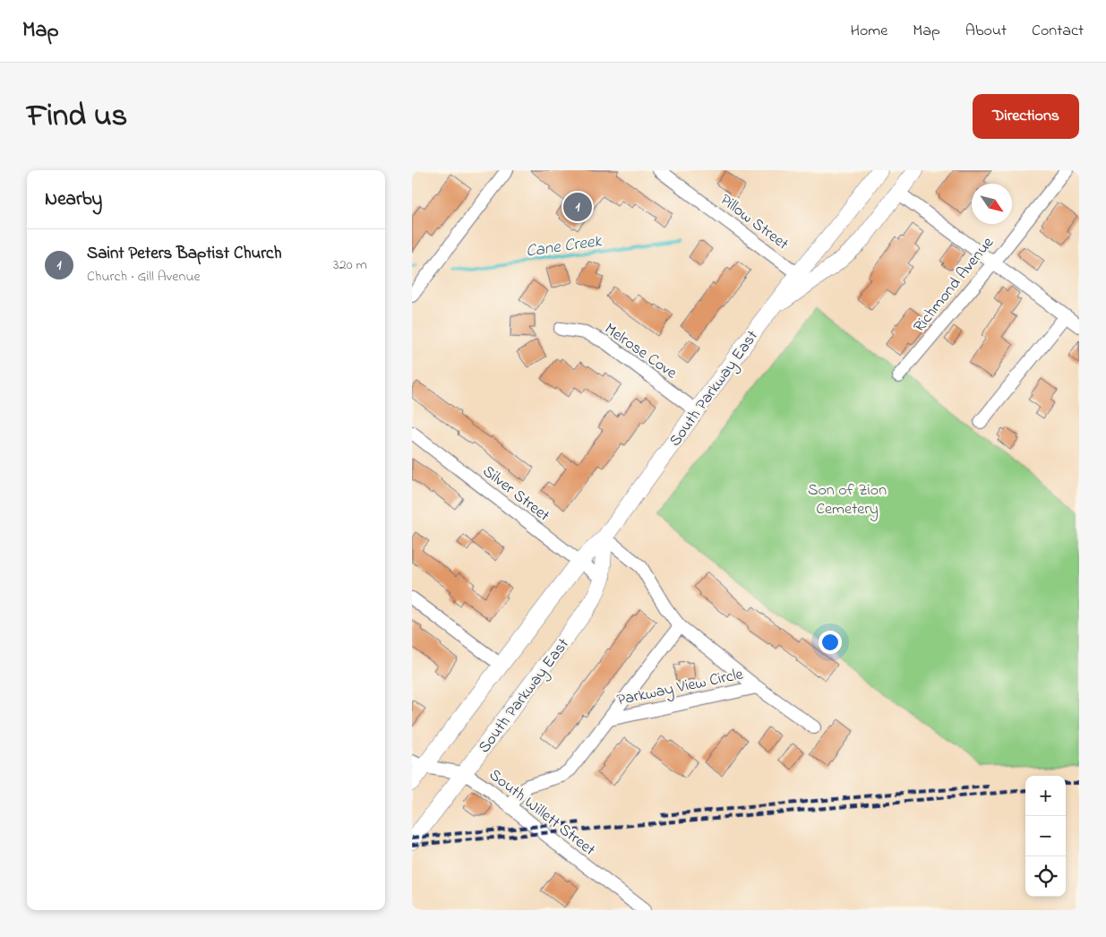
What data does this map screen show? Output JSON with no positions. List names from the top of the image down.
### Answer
{
  "streets": {
    "main road": ["South Parkway East"],
    "street": [
      "Pillow Street",
      "Richmond Avenue",
      "Melrose Cove",
      "Silver Street",
      "Parkway View Circle",
      "South Willett Street"
    ]
  },
  "crossings": [
    ["Pillow Street", "South Parkway East"],
    ["Melrose Cove", "South Parkway East"],
    ["South Parkway East", "Silver Street"],
    ["South Parkway East", "Parkway View Circle"],
    ["South Parkway East", "South Willett Street"],
    ["Parkway View Circle", "South Willett Street"]
  ],
  "water": ["Cane Creek"],
  "parks": ["Son of Zion Cemetery"],
  "north": "bottom right",
  "page": {
    "header": "Map",
    "nav": [
      "Home",
      "Map",
      "About",
      "Contact"
    ],
    "title": "Find us",
    "buttons": "Directions",
    "heading": "Nearby",
    "pins": "1",
    "list": [
      {
        "mark": "1",
        "name": "Saint Peters Baptist Church",
        "note": "Church · Gill Avenue",
        "value": "320 m"
      }
    ],
    "map_buttons": ["+", "−"]
  }
}
